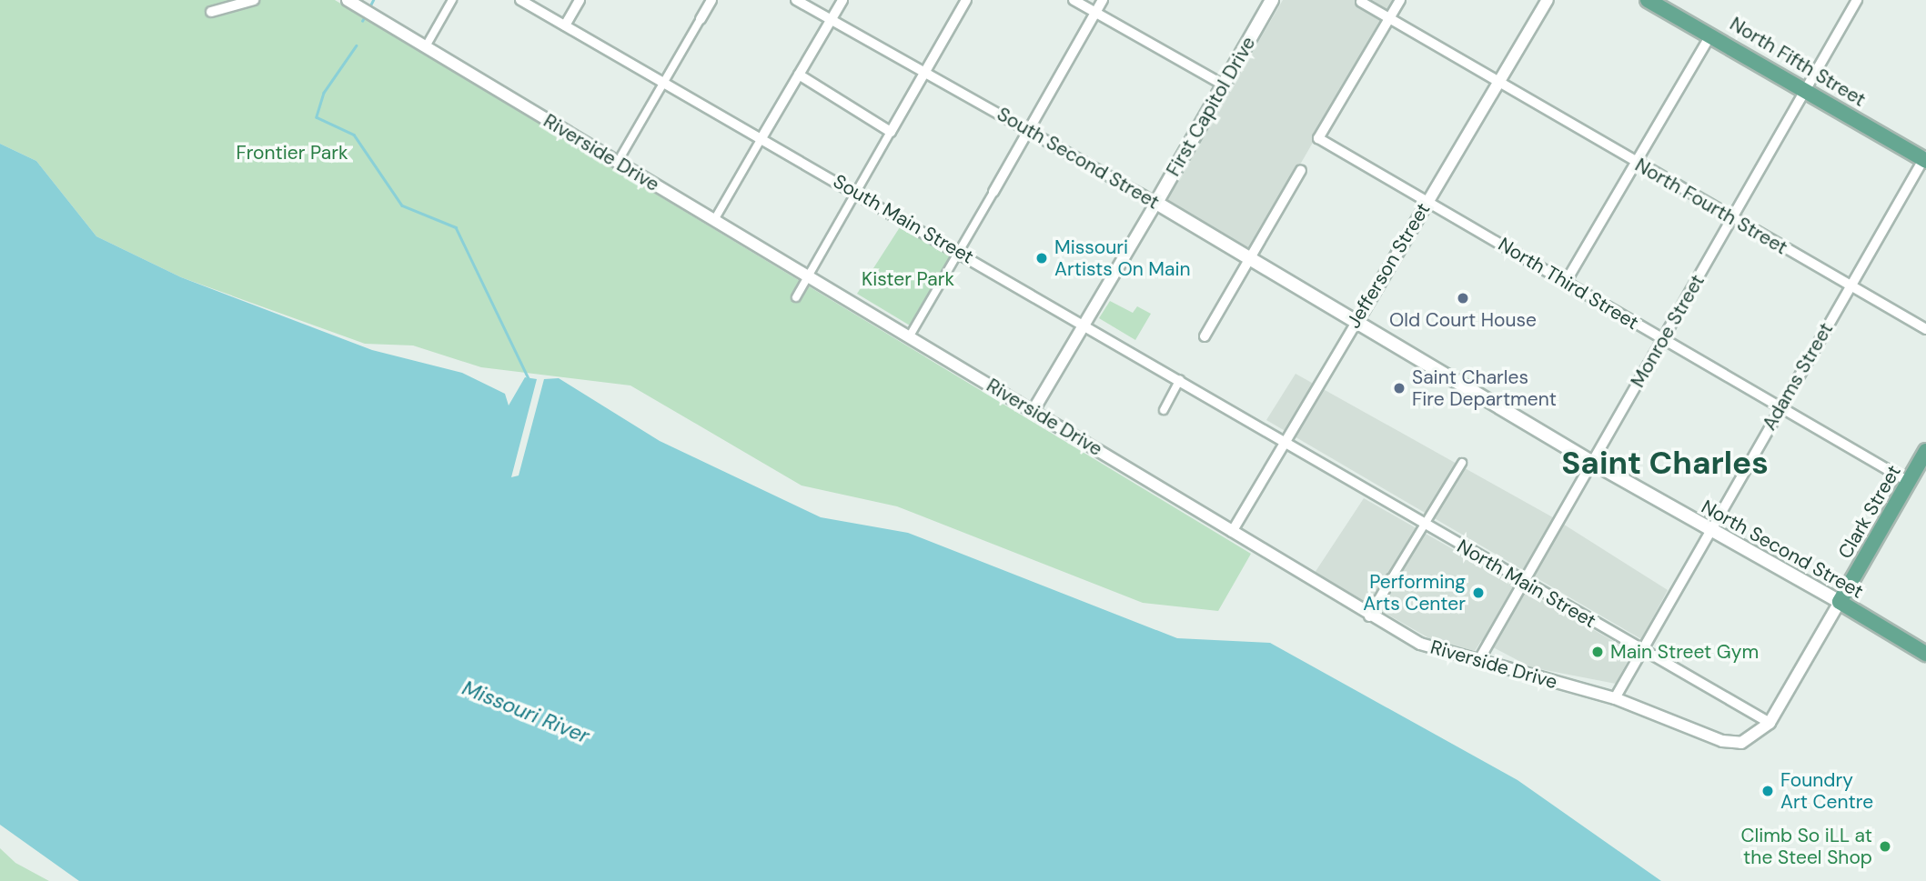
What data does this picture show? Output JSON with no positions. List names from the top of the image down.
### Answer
{
  "streets": {
    "main road": [
      "North Fifth Street",
      "First Capitol Drive",
      "South Second Street",
      "Clark Street",
      "North Second Street"
    ],
    "street": [
      "Riverside Drive",
      "North Fourth Street",
      "South Main Street",
      "Jefferson Street",
      "North Third Street",
      "Monroe Street",
      "Adams Street",
      "North Main Street"
    ]
  },
  "crossings": [
    ["North Fifth Street", "Monroe Street"],
    ["North Fifth Street", "Adams Street"],
    ["First Capitol Drive", "Riverside Drive"],
    ["First Capitol Drive", "South Second Street"],
    ["First Capitol Drive", "South Main Street"],
    ["Riverside Drive", "Jefferson Street"],
    ["Riverside Drive", "Monroe Street"],
    ["Riverside Drive", "Adams Street"],
    ["Riverside Drive", "Clark Street"],
    ["Riverside Drive", "North Main Street"],
    ["South Second Street", "Jefferson Street"],
    ["South Second Street", "North Second Street"],
    ["North Fourth Street", "Jefferson Street"],
    ["North Fourth Street", "North Third Street"],
    ["North Fourth Street", "Monroe Street"],
    ["North Fourth Street", "Adams Street"],
    ["South Main Street", "Jefferson Street"],
    ["South Main Street", "North Main Street"],
    ["Jefferson Street", "North Third Street"],
    ["Jefferson Street", "North Second Street"],
    ["Jefferson Street", "North Main Street"],
    ["North Third Street", "Monroe Street"],
    ["North Third Street", "Adams Street"],
    ["North Third Street", "Clark Street"],
    ["Monroe Street", "North Second Street"],
    ["Monroe Street", "North Main Street"],
    ["Adams Street", "North Second Street"],
    ["Adams Street", "North Main Street"],
    ["Clark Street", "North Second Street"],
    ["Clark Street", "North Main Street"]
  ],
  "districts": ["Saint Charles"],
  "water": ["Missouri River"],
  "parks": ["Frontier Park", "Kister Park"],
  "places": [
    "Missouri Artists On Main",
    "Old Court House",
    "Saint Charles Fire Department",
    "Performing Arts Center",
    "Main Street Gym",
    "Foundry Art Centre",
    "Climb So iLL at the Steel Shop"
  ]
}
